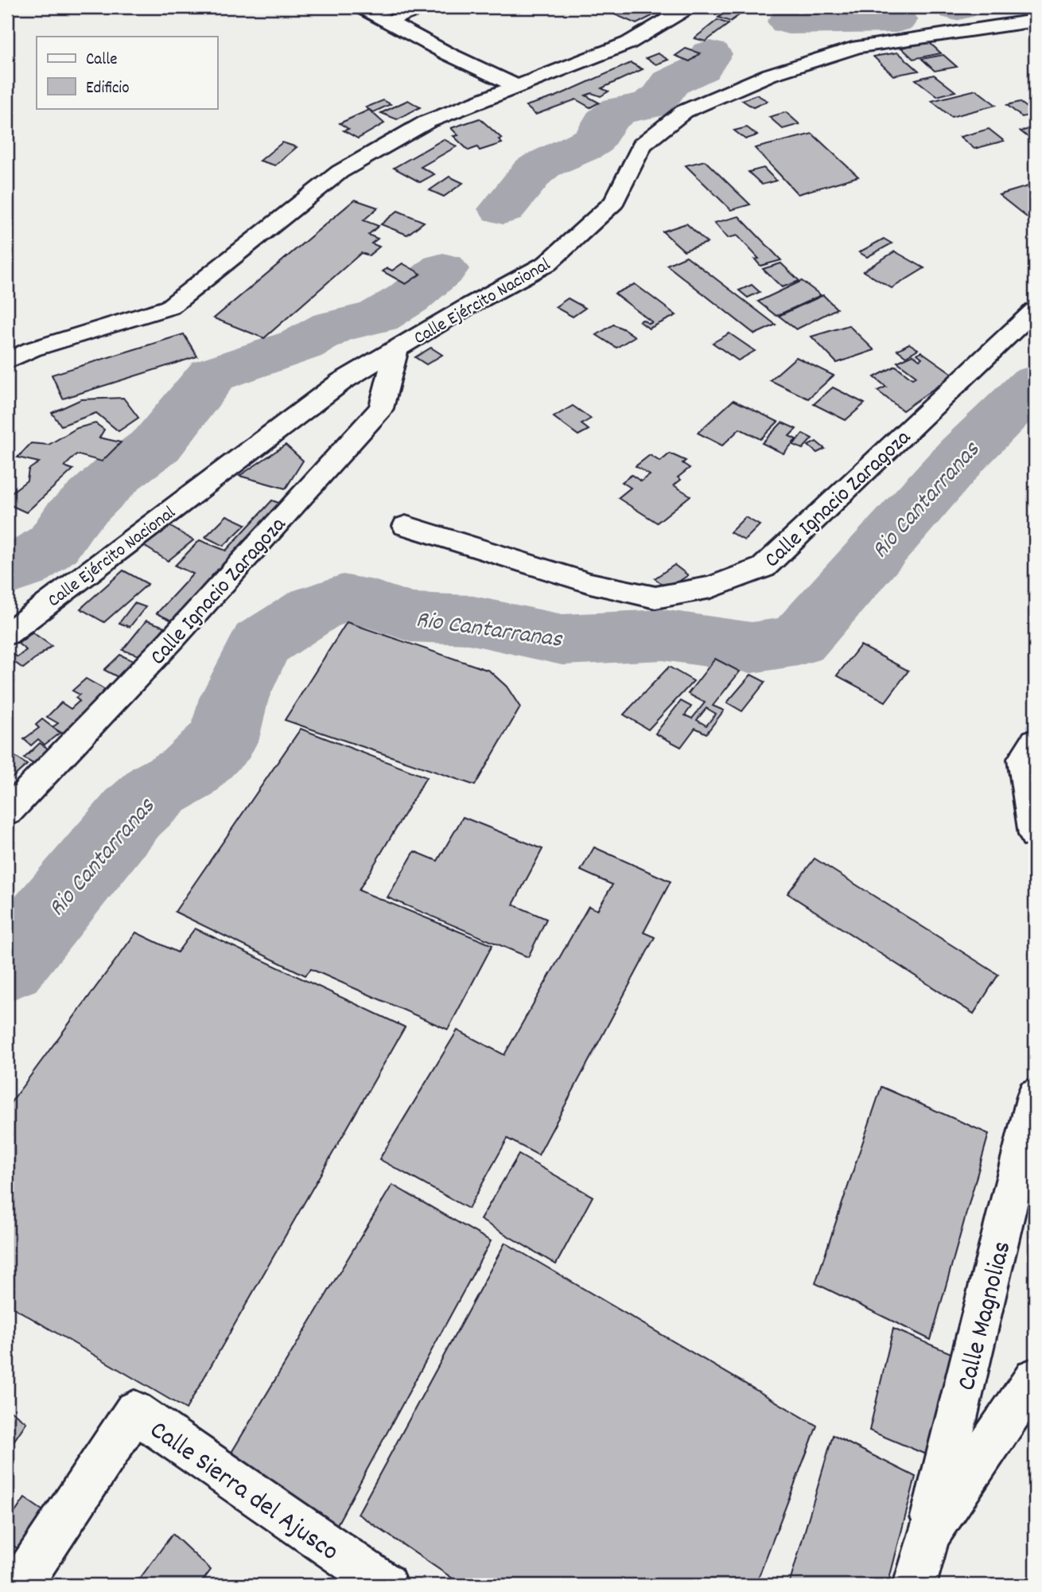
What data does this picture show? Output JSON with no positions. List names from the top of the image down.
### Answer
{
  "streets": {
    "street": [
      "Calle Ejército Nacional",
      "Calle Ignacio Zaragoza",
      "Calle Magnolias",
      "Calle Sierra del Ajusco"
    ]
  },
  "crossings": [
    ["Calle Ejército Nacional", "Calle Ignacio Zaragoza"]
  ],
  "water": ["Rio Cantarranas"],
  "legend": ["Calle", "Edificio"]
}
